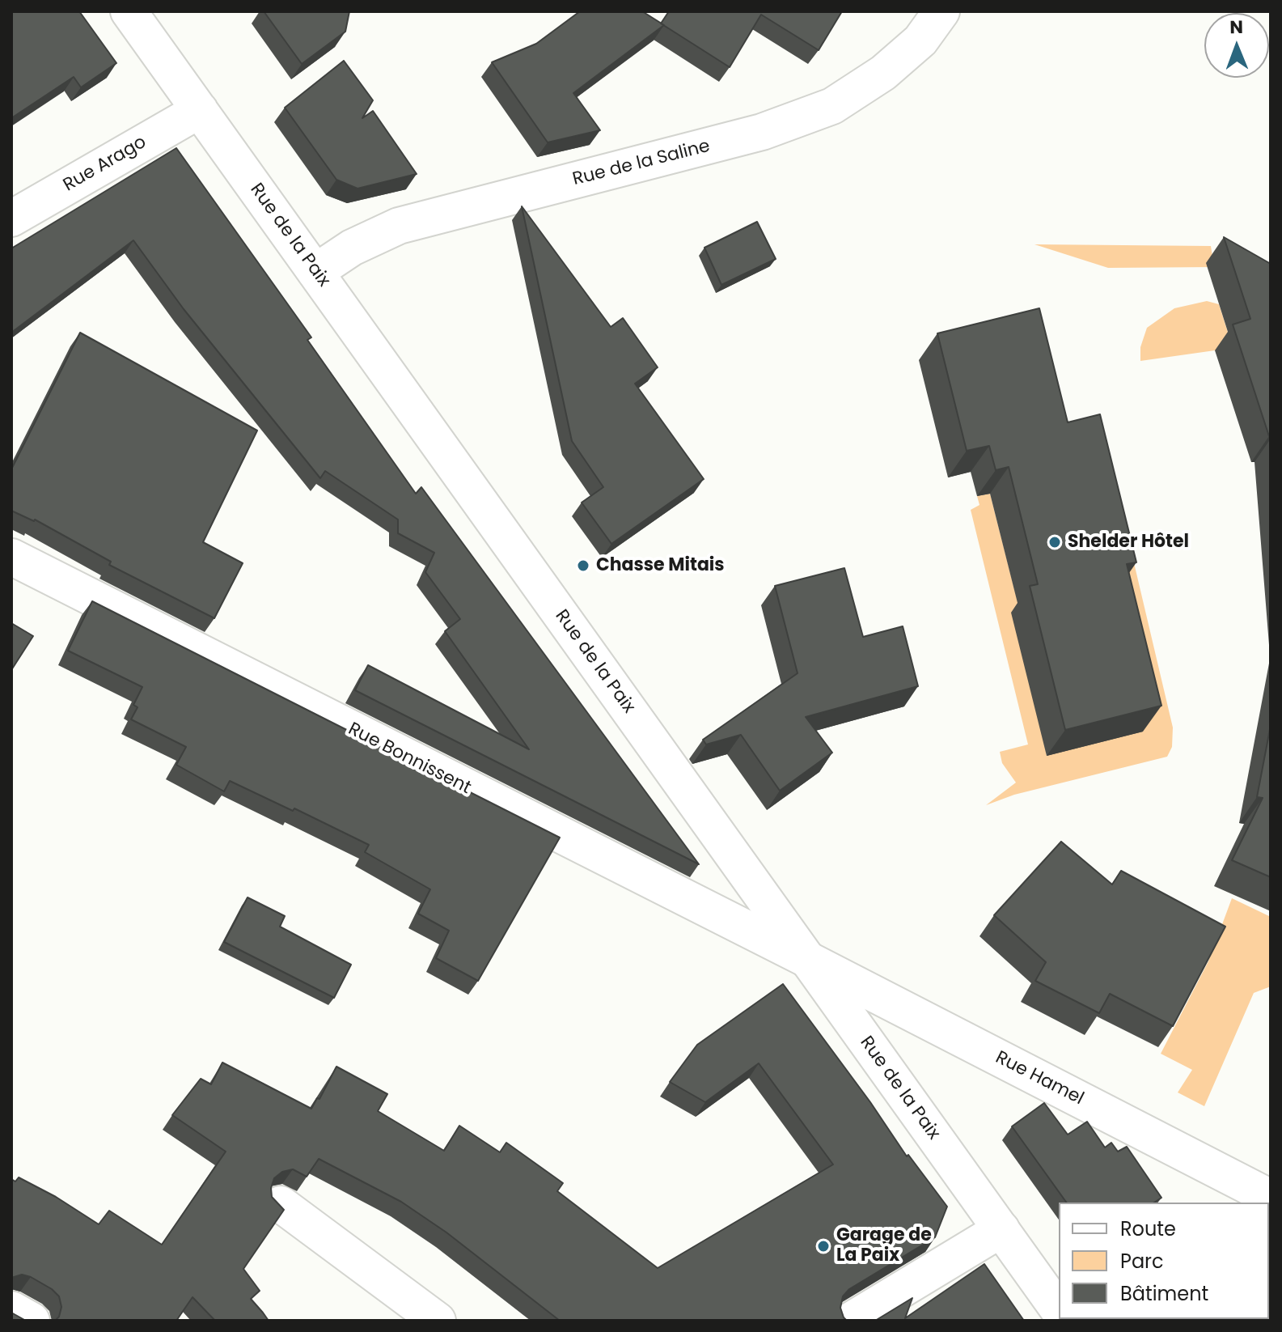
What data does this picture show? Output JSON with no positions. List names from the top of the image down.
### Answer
{
  "streets": {
    "street": [
      "Rue de la Saline",
      "Rue Arago",
      "Rue de la Paix",
      "Rue Bonnissent",
      "Rue Hamel"
    ]
  },
  "crossings": [
    ["Rue de la Saline", "Rue de la Paix"],
    ["Rue Arago", "Rue de la Paix"],
    ["Rue de la Paix", "Rue Bonnissent"],
    ["Rue de la Paix", "Rue Hamel"],
    ["Rue Bonnissent", "Rue Hamel"]
  ],
  "places": ["Shelder Hôtel", "Chasse Mitais", "Garage de La Paix"],
  "legend": ["Route", "Parc", "Bâtiment"],
  "north": "top"
}
